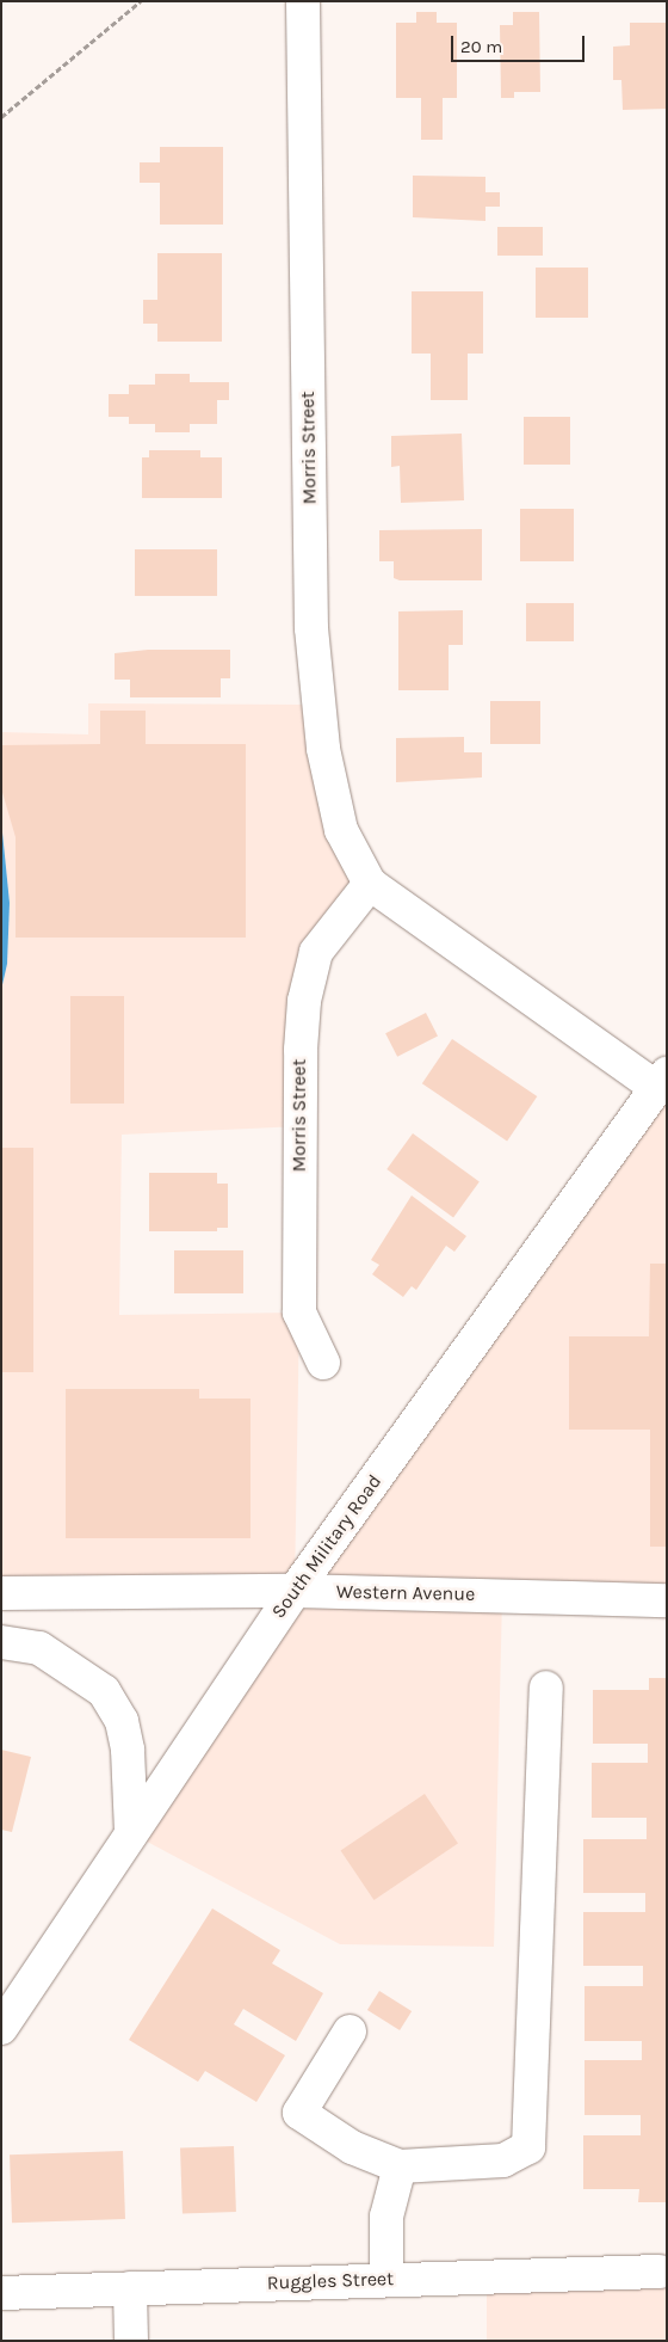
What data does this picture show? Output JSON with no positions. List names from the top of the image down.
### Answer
{
  "streets": {
    "street": [
      "Morris Street",
      "South Military Road",
      "Western Avenue",
      "Ruggles Street"
    ]
  },
  "crossings": [
    ["Morris Street", "South Military Road"],
    ["South Military Road", "Western Avenue"]
  ],
  "scale_bar": "20 m"
}
